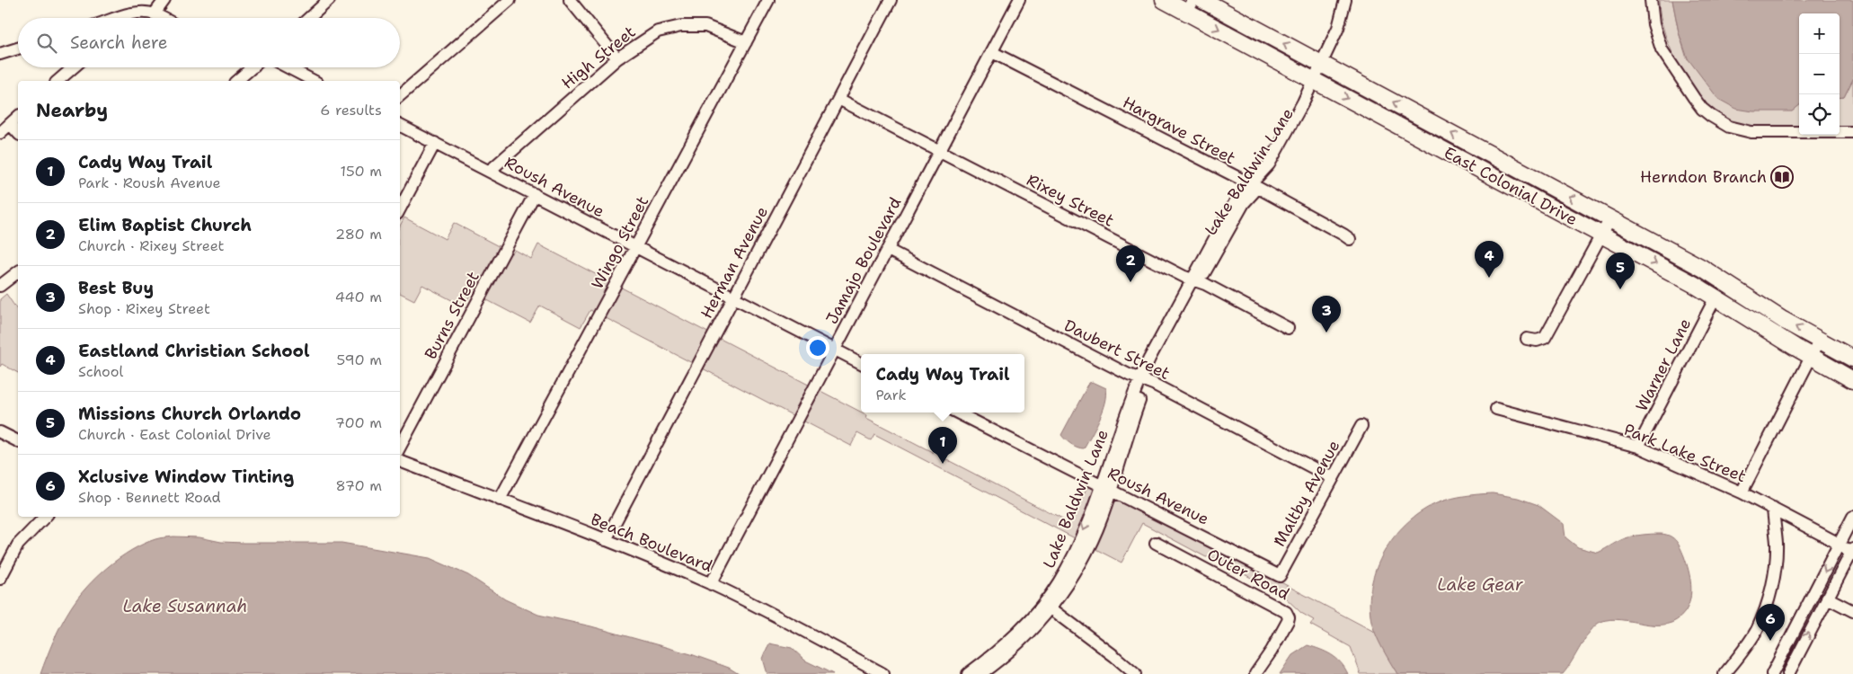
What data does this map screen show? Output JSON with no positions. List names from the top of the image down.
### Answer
{
  "streets": {
    "highway": ["East Colonial Drive"],
    "street": [
      "High Street",
      "Hargrave Street",
      "Lake Baldwin Lane",
      "Roush Avenue",
      "Rixey Street",
      "Wingo Street",
      "Jamajo Boulevard",
      "Herman Avenue",
      "Burns Street",
      "Daubert Street",
      "Warner Lane",
      "Park Lake Street",
      "Maltby Avenue",
      "Beach Boulevard",
      "Outer Road"
    ]
  },
  "crossings": [
    ["High Street", "Roush Avenue"],
    ["High Street", "Wingo Street"],
    ["Hargrave Street", "Lake Baldwin Lane"],
    ["Hargrave Street", "Jamajo Boulevard"],
    ["Lake Baldwin Lane", "East Colonial Drive"],
    ["Lake Baldwin Lane", "Roush Avenue"],
    ["Lake Baldwin Lane", "Rixey Street"],
    ["Lake Baldwin Lane", "Daubert Street"],
    ["East Colonial Drive", "Warner Lane"],
    ["Roush Avenue", "Wingo Street"],
    ["Roush Avenue", "Jamajo Boulevard"],
    ["Roush Avenue", "Herman Avenue"],
    ["Roush Avenue", "Burns Street"],
    ["Roush Avenue", "Maltby Avenue"],
    ["Rixey Street", "Jamajo Boulevard"],
    ["Rixey Street", "Herman Avenue"],
    ["Wingo Street", "Beach Boulevard"],
    ["Jamajo Boulevard", "Daubert Street"],
    ["Jamajo Boulevard", "Beach Boulevard"],
    ["Herman Avenue", "Beach Boulevard"],
    ["Daubert Street", "Maltby Avenue"],
    ["Warner Lane", "Park Lake Street"]
  ],
  "water": ["Lake Gear", "Lake Susannah"],
  "places": {
    "library": ["Herndon Branch"]
  },
  "page": {
    "map_buttons": ["+", "−"],
    "search": "Search here",
    "heading": ["Nearby", "6 results"],
    "list": [
      {
        "mark": "1",
        "name": "Cady Way Trail",
        "note": "Park · Roush Avenue",
        "value": "150 m"
      },
      {
        "mark": "2",
        "name": "Elim Baptist Church",
        "note": "Church · Rixey Street",
        "value": "280 m"
      },
      {
        "mark": "3",
        "name": "Best Buy",
        "note": "Shop · Rixey Street",
        "value": "440 m"
      },
      {
        "mark": "4",
        "name": "Eastland Christian School",
        "note": "School",
        "value": "590 m"
      },
      {
        "mark": "5",
        "name": "Missions Church Orlando",
        "note": "Church · East Colonial Drive",
        "value": "700 m"
      },
      {
        "mark": "6",
        "name": "Xclusive Window Tinting",
        "note": "Shop · Bennett Road",
        "value": "870 m"
      }
    ],
    "pins": [
      "4",
      "2",
      "5",
      "3",
      "1",
      "6"
    ],
    "popup": ["Cady Way Trail", "Park"]
  }
}
